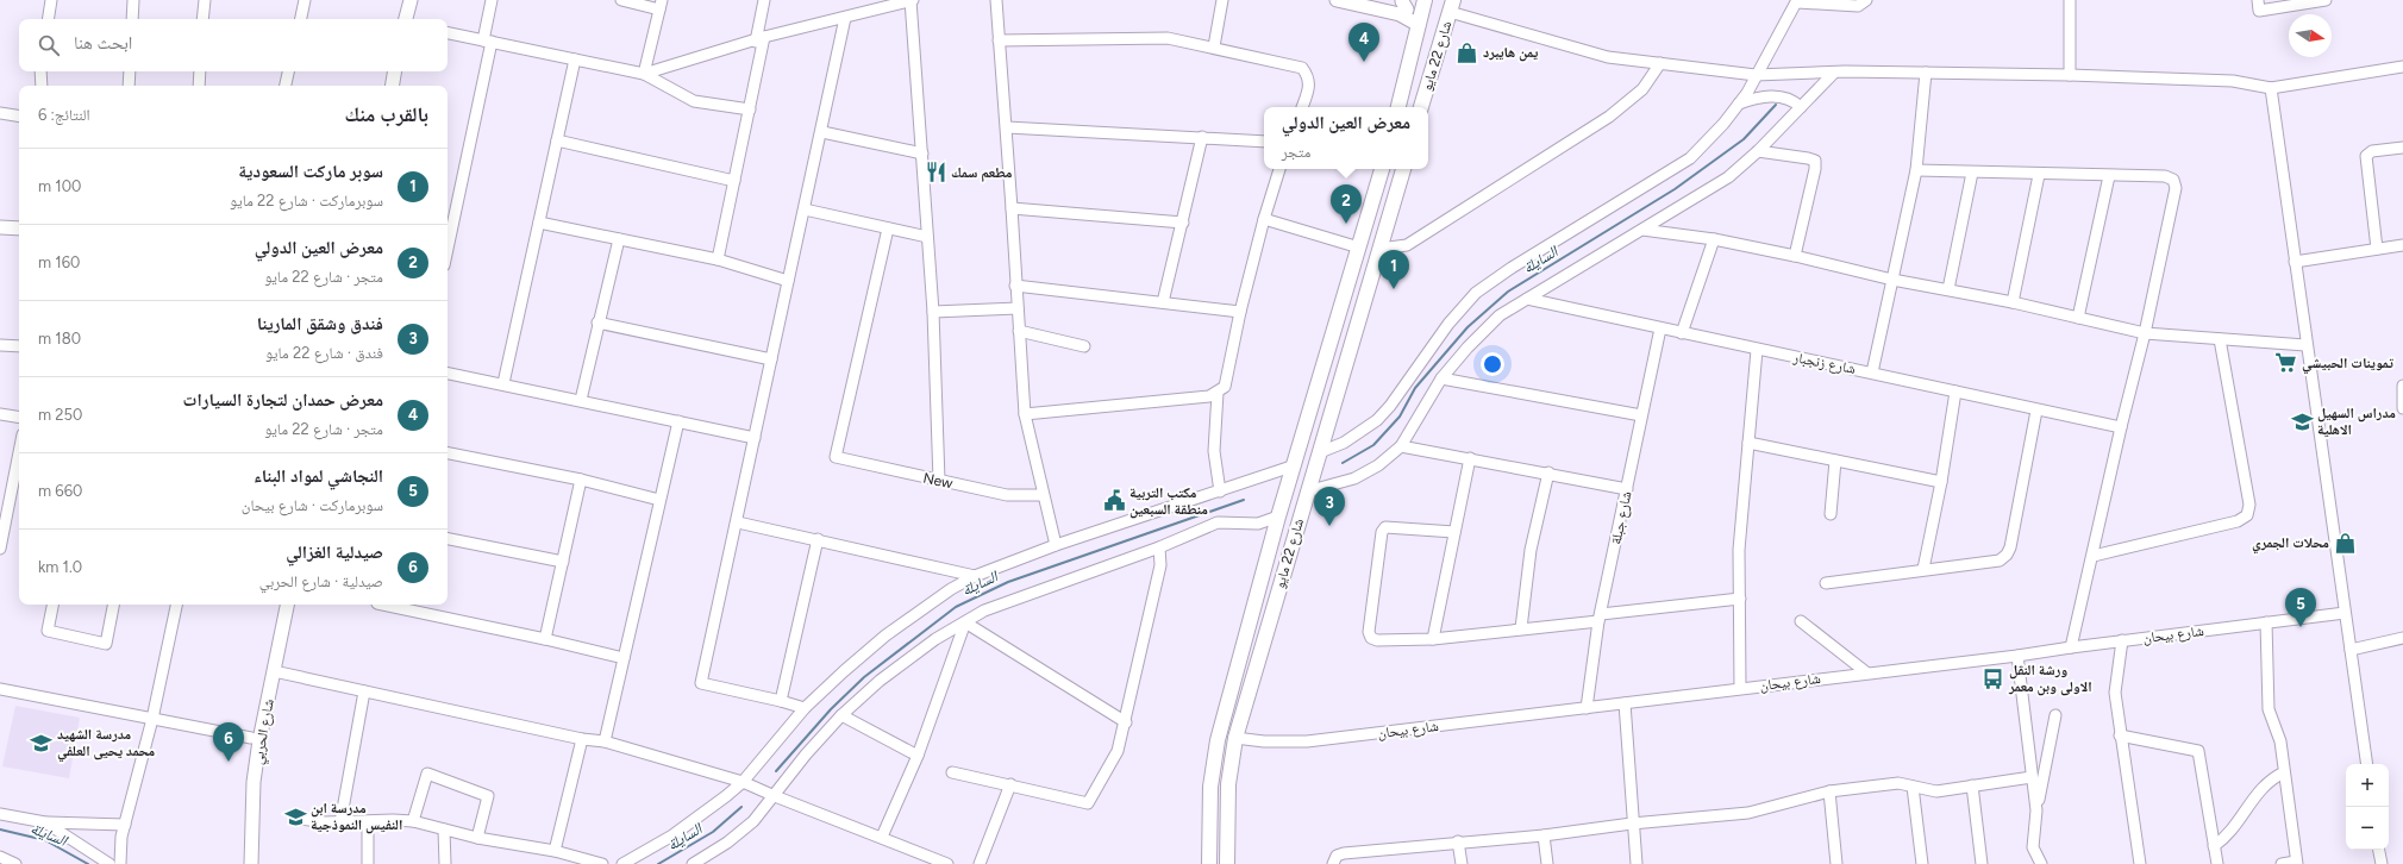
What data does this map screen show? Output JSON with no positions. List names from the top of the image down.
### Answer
{
  "streets": {
    "main road": ["شارع 22 مايو"],
    "street": [
      "شارع زنجبار",
      "New",
      "شارع جبلة",
      "شارع بيحان",
      "شارع الحربي"
    ]
  },
  "crossings": [
    ["شارع 22 مايو", "شارع بيحان"],
    ["شارع زنجبار", "شارع جبلة"],
    ["شارع جبلة", "شارع بيحان"]
  ],
  "water": ["السايلة"],
  "places": {
    "shop": ["يمن هايبرد", "محلات الجمري"],
    "restaurant": ["مطعم سمك"],
    "supermarket": ["تموينات الحبيشي"],
    "school or university": ["مدراس السهيل الاهلية", "مدرسة الشهيد محمد يحيى العلفي", "مدرسة ابن النفيس النموذجية"],
    "public building": ["مكتب التربية منطقة السبعين"],
    "bus stop": ["ورشة النقل الاولى وبن معمر"]
  },
  "north": "right",
  "page": {
    "search": "ابحث هنا",
    "pins": [
      "4",
      "2",
      "1",
      "3",
      "5",
      "6"
    ],
    "heading": ["بالقرب منك", "النتائج: 6"],
    "popup": ["معرض العين الدولي", "متجر"],
    "list": [
      {
        "mark": "1",
        "name": "سوبر ماركت السعودية",
        "note": "سوبرماركت · شارع 22 مايو",
        "value": "100 m"
      },
      {
        "mark": "2",
        "name": "معرض العين الدولي",
        "note": "متجر · شارع 22 مايو",
        "value": "160 m"
      },
      {
        "mark": "3",
        "name": "فندق وشقق المارينا",
        "note": "فندق · شارع 22 مايو",
        "value": "180 m"
      },
      {
        "mark": "4",
        "name": "معرض حمدان لتجارة السيارات",
        "note": "متجر · شارع 22 مايو",
        "value": "250 m"
      },
      {
        "mark": "5",
        "name": "النجاشي لمواد البناء",
        "note": "سوبرماركت · شارع بيحان",
        "value": "660 m"
      },
      {
        "mark": "6",
        "name": "صيدلية الغزالي",
        "note": "صيدلية · شارع الحربي",
        "value": "1.0 km"
      }
    ],
    "map_buttons": ["+", "−"]
  }
}
